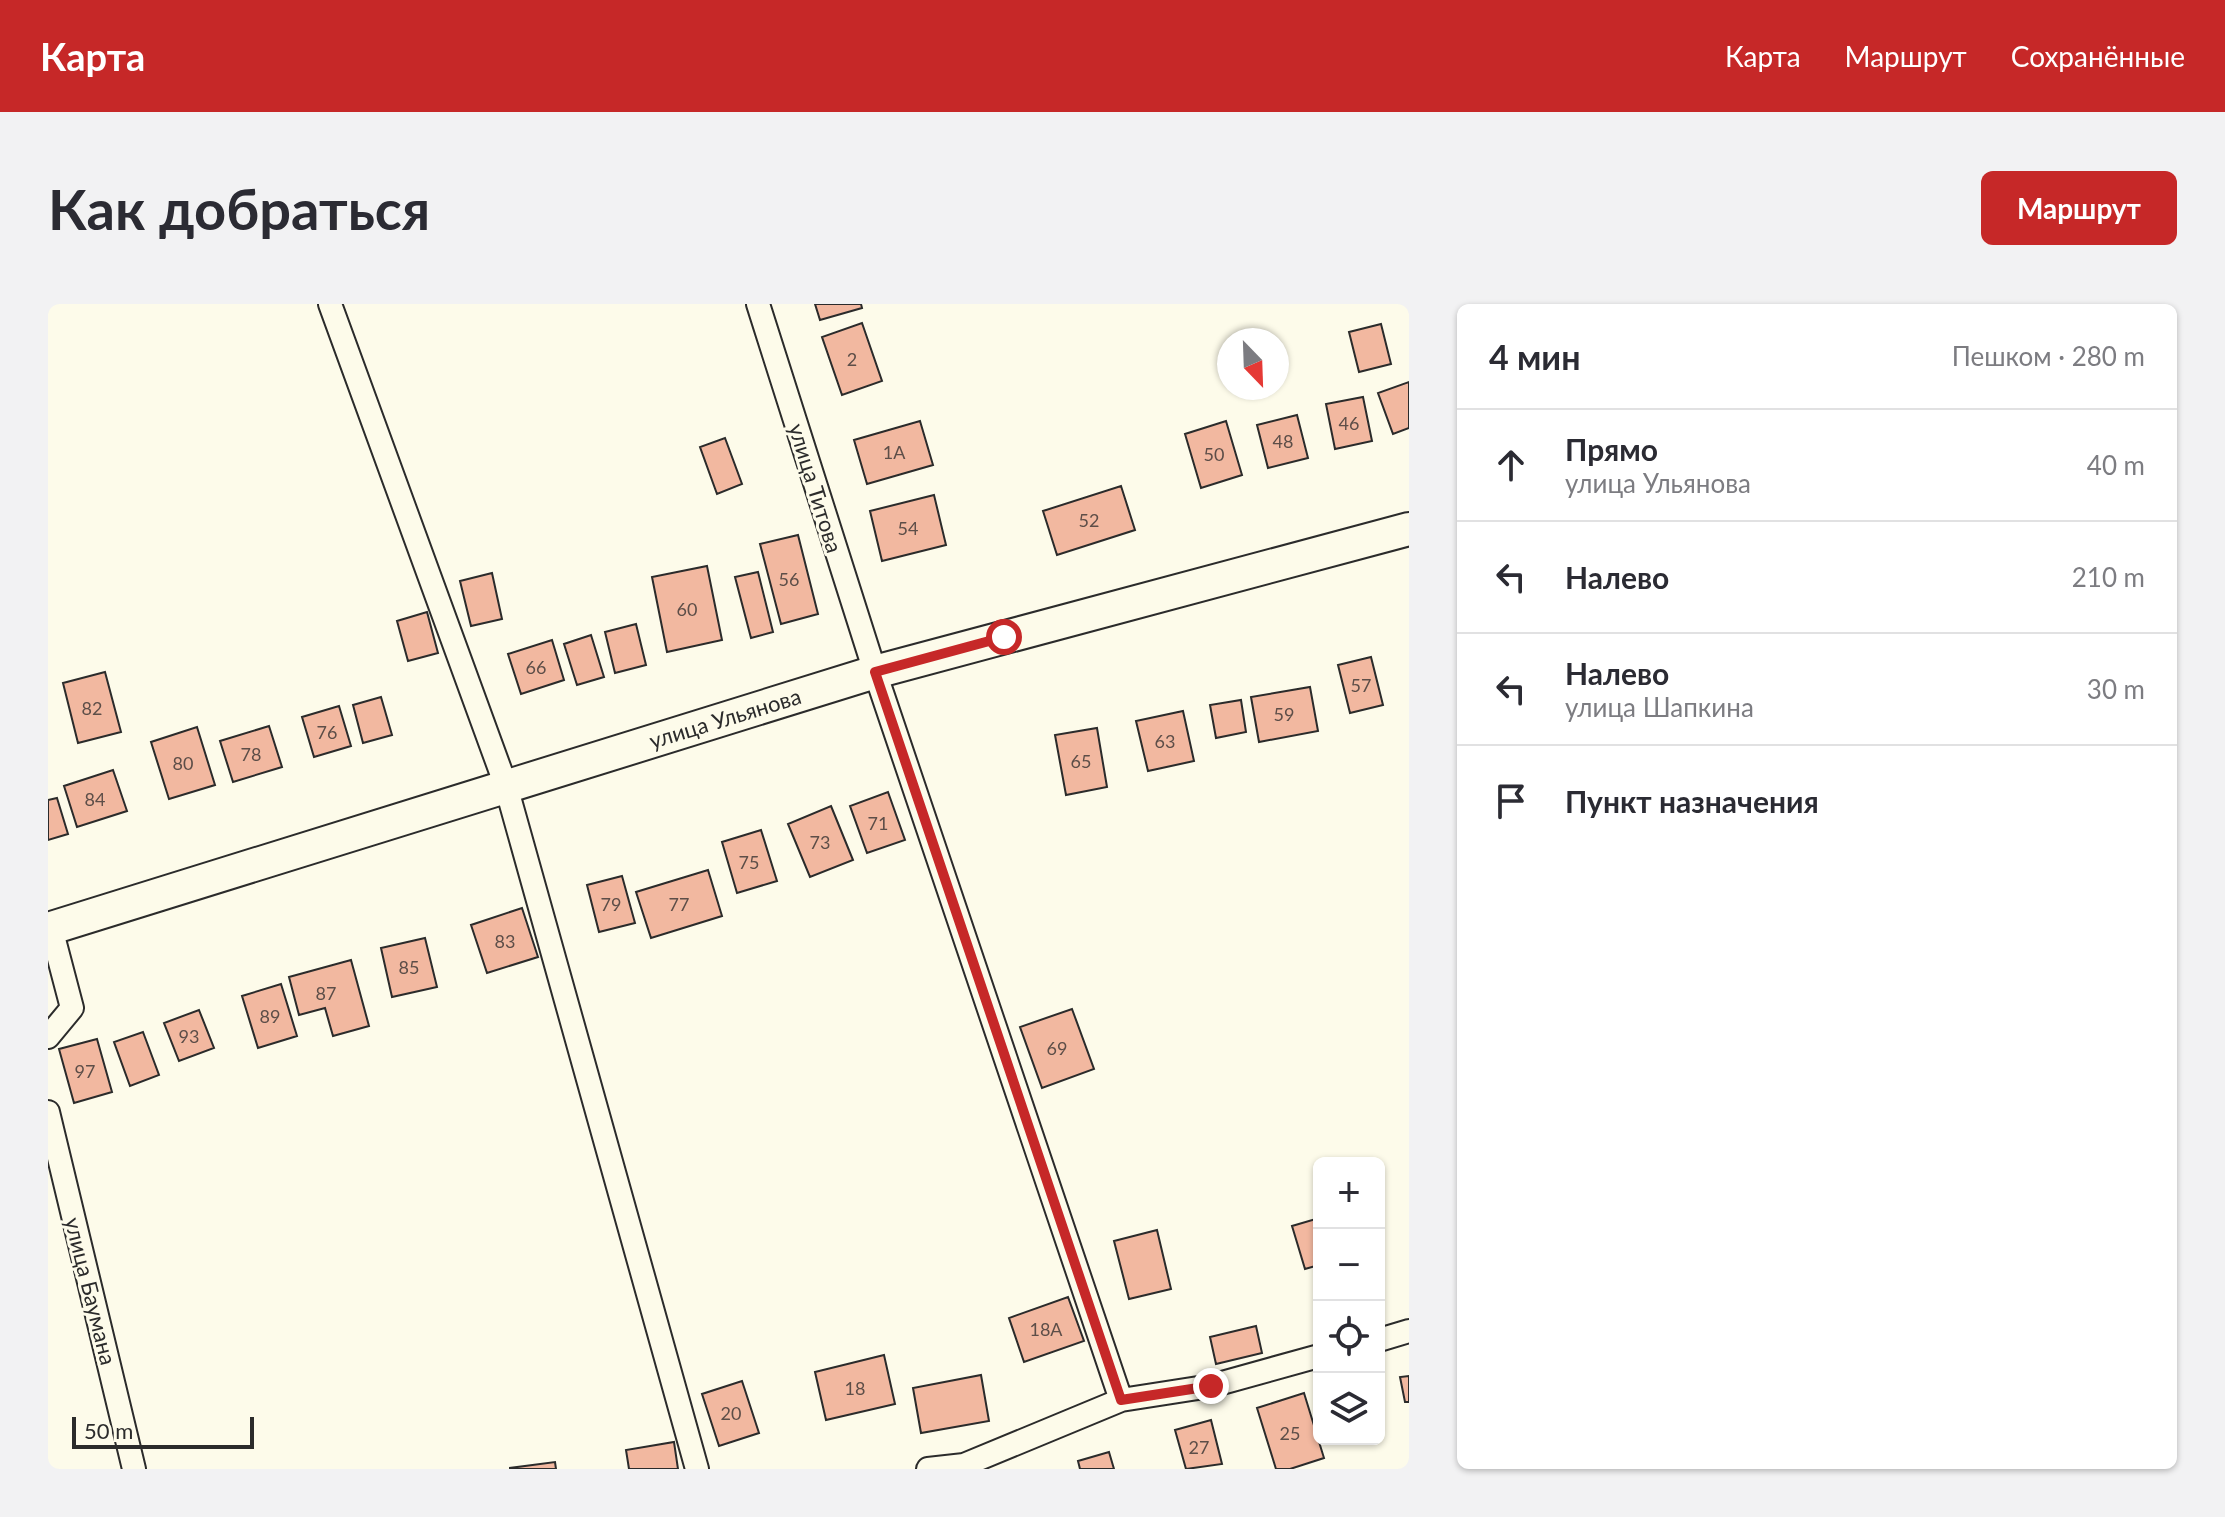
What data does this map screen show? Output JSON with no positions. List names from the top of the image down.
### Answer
{
  "streets": {
    "main road": ["улица Ульянова"],
    "street": ["улица Титова", "улица Баумана"]
  },
  "crossings": [
    ["улица Титова", "улица Ульянова"]
  ],
  "house_numbers": [
    "2",
    "46",
    "48",
    "1А",
    "50",
    "52",
    "54",
    "56",
    "60",
    "66",
    "57",
    "82",
    "59",
    "76",
    "63",
    "78",
    "65",
    "80",
    "84",
    "71",
    "73",
    "75",
    "79",
    "77",
    "83",
    "85",
    "87",
    "89",
    "93",
    "69",
    "97",
    "18А",
    "18",
    "20",
    "25",
    "27"
  ],
  "scale_bar": "50 m",
  "north": "bottom right",
  "page": {
    "header": "Карта",
    "nav": ["Карта", "Маршрут", "Сохранённые"],
    "buttons": "Маршрут",
    "title": "Как добраться",
    "heading": ["4 мин", "Пешком · 280 m"],
    "list": [
      ["Прямо", "улица Ульянова", "40 m"],
      ["Налево", "210 m"],
      ["Налево", "улица Шапкина", "30 m"],
      "Пункт назначения"
    ],
    "map_buttons": ["+", "−"],
    "scale": "50 m"
  }
}
